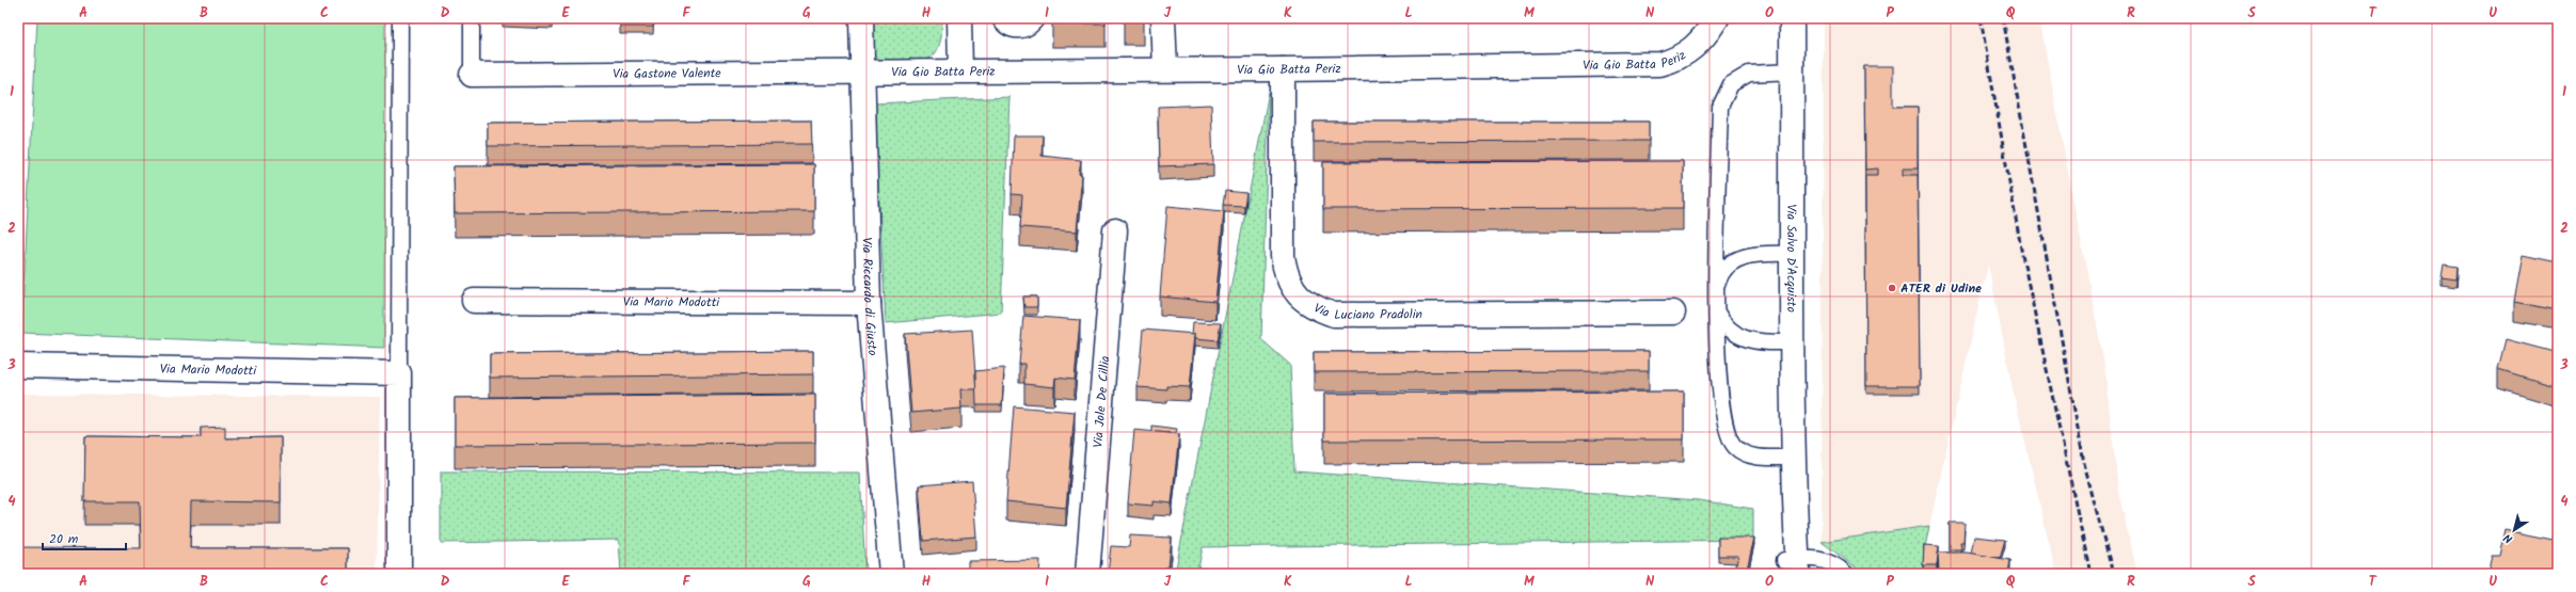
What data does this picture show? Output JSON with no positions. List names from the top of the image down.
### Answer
{
  "streets": {
    "street": [
      "Via Gio Batta Periz",
      "Via Gastone Valente",
      "Via Salvo D'Acquisto",
      "Via Riccardo di Giusto",
      "Via Mario Modotti",
      "Via Luciano Pradolin",
      "Via Jole De Cillia"
    ]
  },
  "crossings": [
    ["Via Gio Batta Periz", "Via Gastone Valente"],
    ["Via Gio Batta Periz", "Via Riccardo di Giusto"],
    ["Via Gio Batta Periz", "Via Luciano Pradolin"],
    ["Via Gastone Valente", "Via Riccardo di Giusto"],
    ["Via Riccardo di Giusto", "Via Mario Modotti"]
  ],
  "places": ["ATER di Udine"],
  "scale_bar": "20 m",
  "north": "bottom left",
  "grid": {
    "columns": [
      "A",
      "B",
      "C",
      "D",
      "E",
      "F",
      "G",
      "H",
      "I",
      "J",
      "K",
      "L",
      "M",
      "N",
      "O",
      "P",
      "Q",
      "R",
      "S",
      "T",
      "U"
    ],
    "rows": [
      "1",
      "2",
      "3",
      "4"
    ]
  }
}
